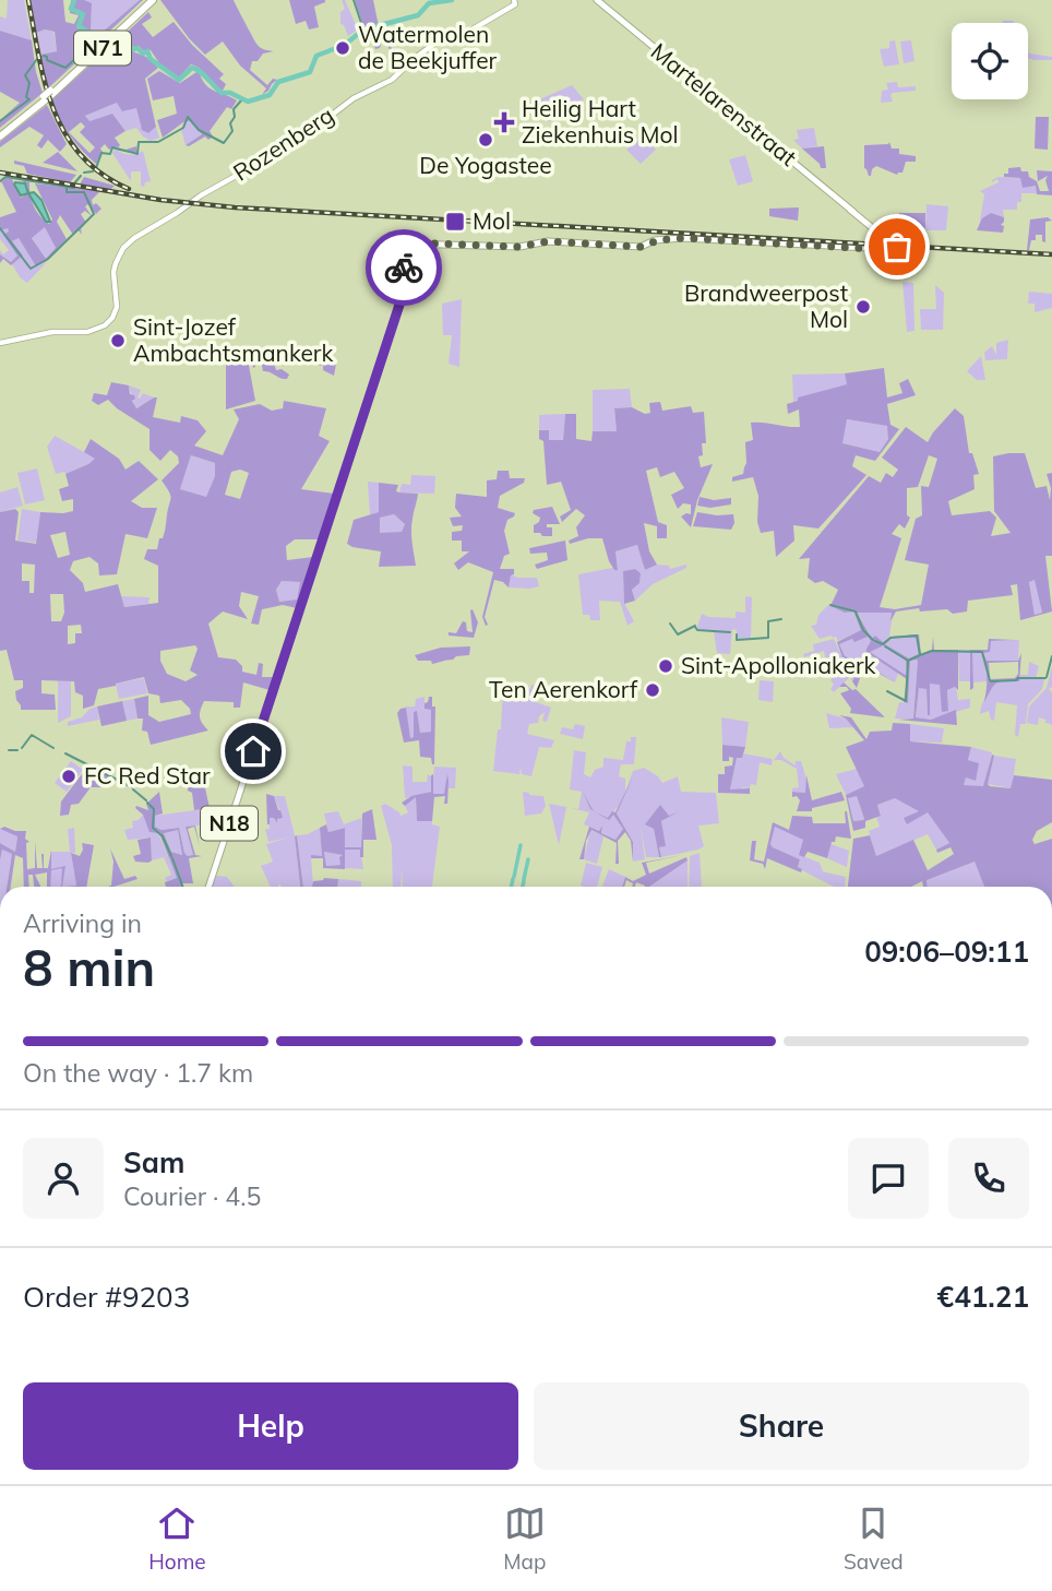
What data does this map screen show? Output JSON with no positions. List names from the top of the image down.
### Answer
{
  "streets": {
    "highway": ["N71"],
    "main road": ["Martelarenstraat", "Rozenberg", "N18"]
  },
  "places": {
    "other": [
      "Watermolen de Beekjuffer",
      "De Yogastee",
      "Brandweerpost Mol",
      "Sint-Jozef Ambachtsmankerk",
      "Sint-Apolloniakerk",
      "Ten Aerenkorf",
      "FC Red Star"
    ],
    "health": ["Heilig Hart Ziekenhuis Mol"],
    "transit": ["Mol"]
  },
  "page": {
    "heading": ["8 min", "Arriving in", "09:06–09:11"],
    "panel": [
      "Sam",
      "Courier · 4.5",
      "Order #9203",
      "€41.21"
    ],
    "bar": "On the way · 1.7 km",
    "buttons": ["Help", "Share"],
    "tabs": ["Home", "Map", "Saved"]
  }
}
